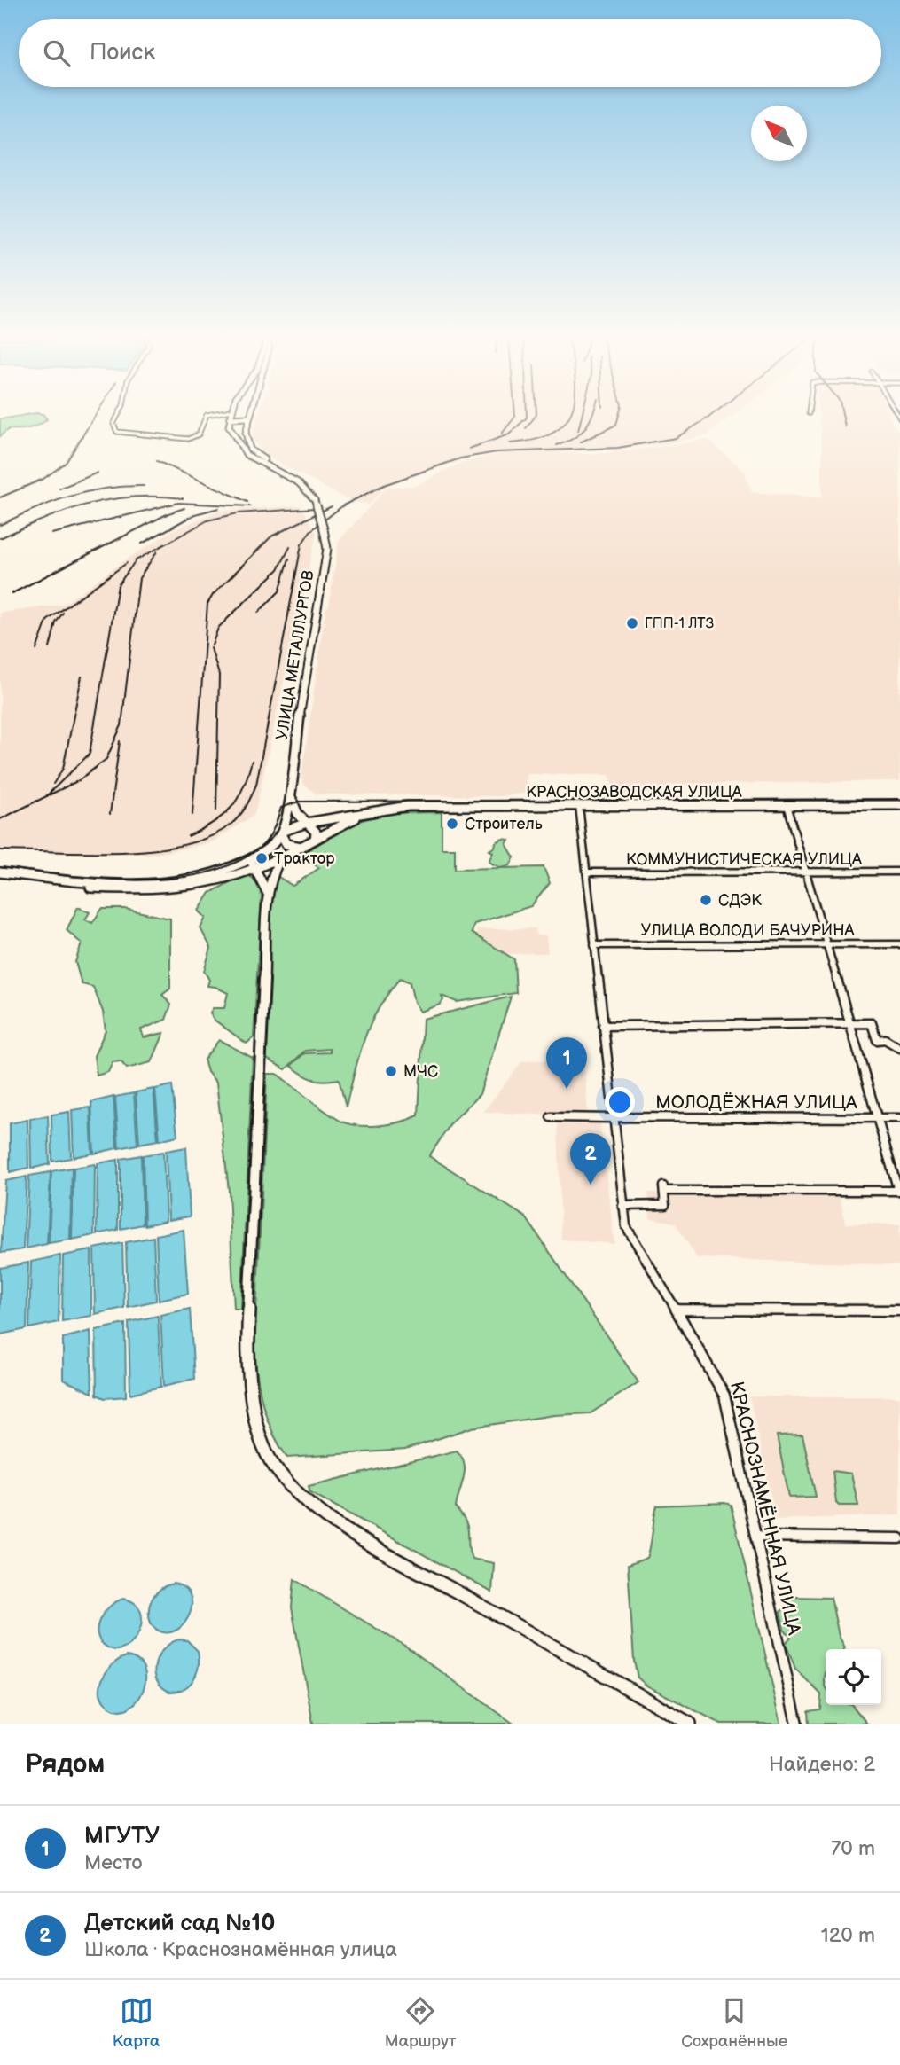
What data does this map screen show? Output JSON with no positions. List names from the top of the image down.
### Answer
{
  "streets": {
    "main road": ["УЛИЦА МЕТАЛЛУРГОВ", "КРАСНОЗАВОДСКАЯ УЛИЦА"],
    "street": [
      "КОММУНИСТИЧЕСКАЯ УЛИЦА",
      "УЛИЦА ВОЛОДИ БАЧУРИНА",
      "МОЛОДЁЖНАЯ УЛИЦА",
      "КРАСНОЗНАМЁННАЯ УЛИЦА"
    ]
  },
  "crossings": [
    ["КРАСНОЗАВОДСКАЯ УЛИЦА", "КРАСНОЗНАМЁННАЯ УЛИЦА"],
    ["КОММУНИСТИЧЕСКАЯ УЛИЦА", "КРАСНОЗНАМЁННАЯ УЛИЦА"],
    ["УЛИЦА ВОЛОДИ БАЧУРИНА", "КРАСНОЗНАМЁННАЯ УЛИЦА"],
    ["МОЛОДЁЖНАЯ УЛИЦА", "КРАСНОЗНАМЁННАЯ УЛИЦА"]
  ],
  "places": [
    "ГПП-1 ЛТЗ",
    "Строитель",
    "Трактор",
    "СДЭК",
    "МЧС"
  ],
  "north": "top left",
  "page": {
    "search": "Поиск",
    "pins": ["1", "2"],
    "heading": ["Рядом", "Найдено: 2"],
    "list": [
      {
        "mark": "1",
        "name": "МГУТУ",
        "note": "Место",
        "value": "70 m"
      },
      {
        "mark": "2",
        "name": "Детский сад №10",
        "note": "Школа · Краснознамённая улица",
        "value": "120 m"
      }
    ],
    "nav": ["Карта", "Маршрут", "Сохранённые"]
  }
}
